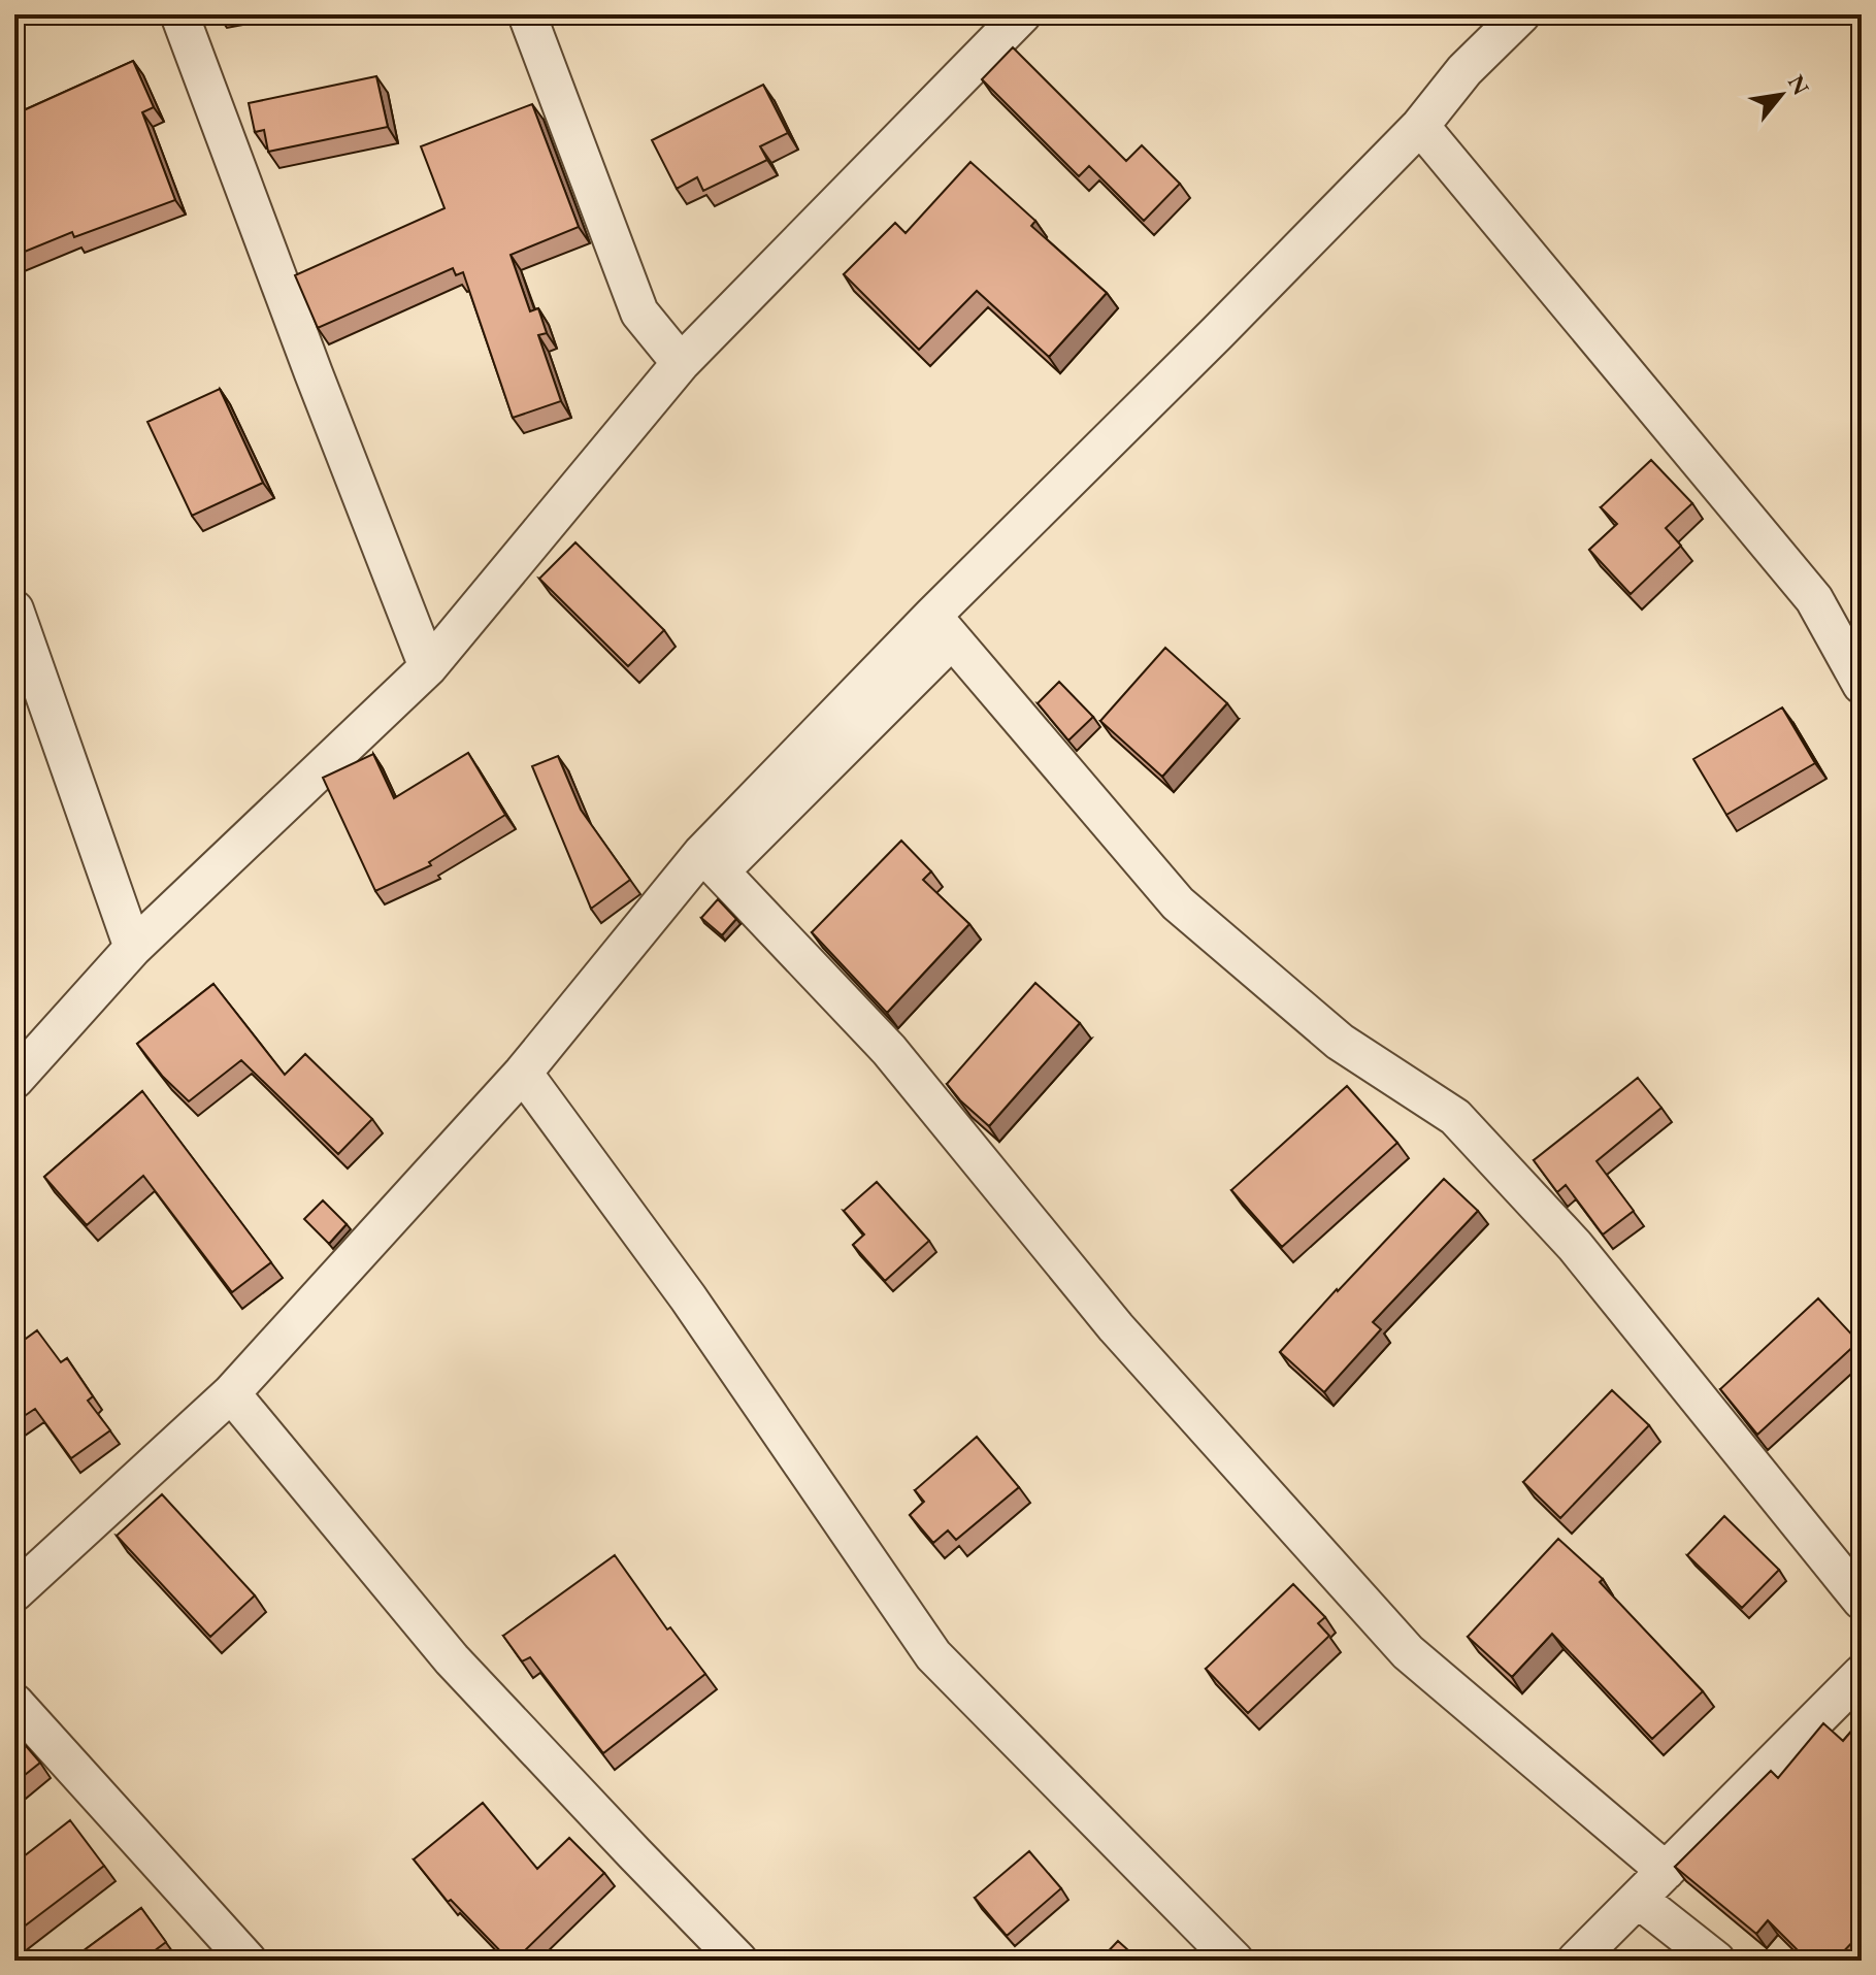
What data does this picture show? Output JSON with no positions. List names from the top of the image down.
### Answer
{
  "north": "top right"
}
